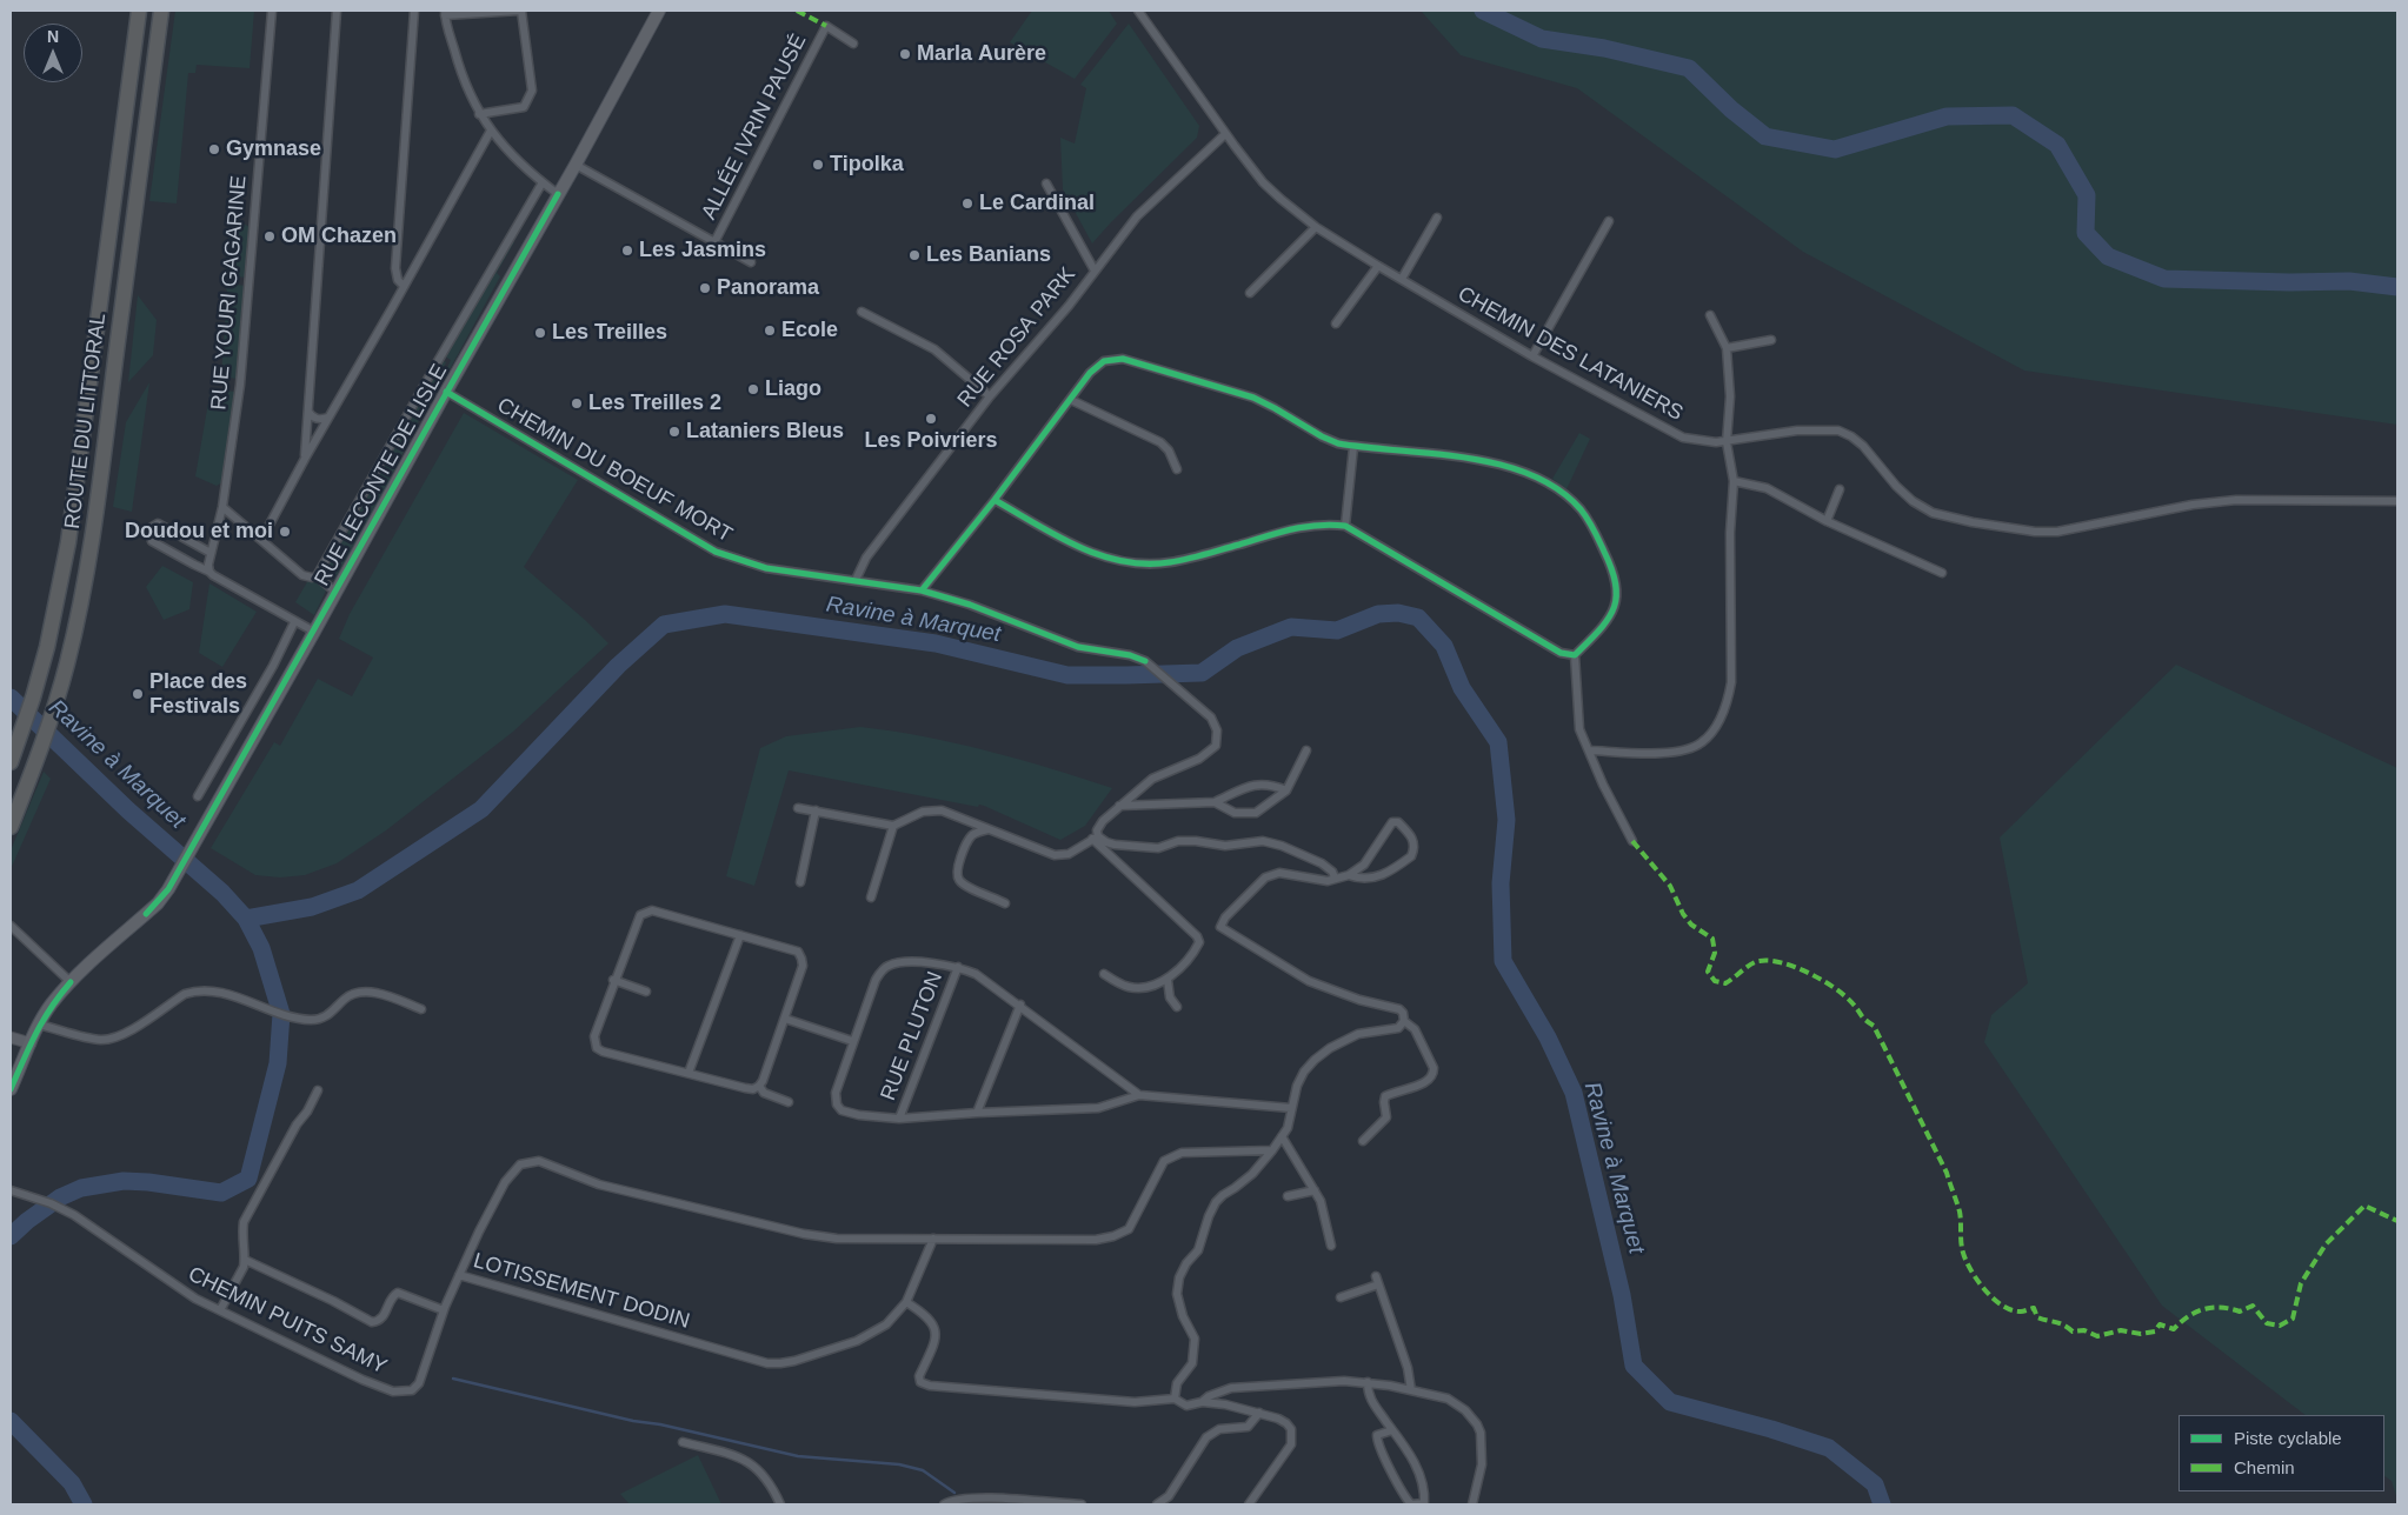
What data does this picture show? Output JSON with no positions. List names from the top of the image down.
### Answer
{
  "streets": {
    "highway": ["ROUTE DU LITTORAL"],
    "main road": ["RUE LECONTE DE LISLE"],
    "street": [
      "ALLÉE IVRIN PAUSÉ",
      "RUE YOURI GAGARINE",
      "RUE ROSA PARK",
      "CHEMIN DES LATANIERS",
      "CHEMIN DU BOEUF MORT",
      "RUE PLUTON",
      "LOTISSEMENT DODIN",
      "CHEMIN PUITS SAMY"
    ]
  },
  "crossings": [
    ["RUE ROSA PARK", "CHEMIN DES LATANIERS"],
    ["RUE ROSA PARK", "CHEMIN DU BOEUF MORT"],
    ["CHEMIN DU BOEUF MORT", "RUE LECONTE DE LISLE"],
    ["LOTISSEMENT DODIN", "CHEMIN PUITS SAMY"]
  ],
  "water": ["Ravine à Marquet"],
  "places": [
    "Marla Aurère",
    "Gymnase",
    "Tipolka",
    "Le Cardinal",
    "OM Chazen",
    "Les Jasmins",
    "Les Banians",
    "Panorama",
    "Ecole",
    "Les Treilles",
    "Liago",
    "Les Treilles 2",
    "Les Poivriers",
    "Lataniers Bleus",
    "Doudou et moi",
    "Place des Festivals"
  ],
  "legend": ["Piste cyclable", "Chemin"],
  "north": "top"
}
